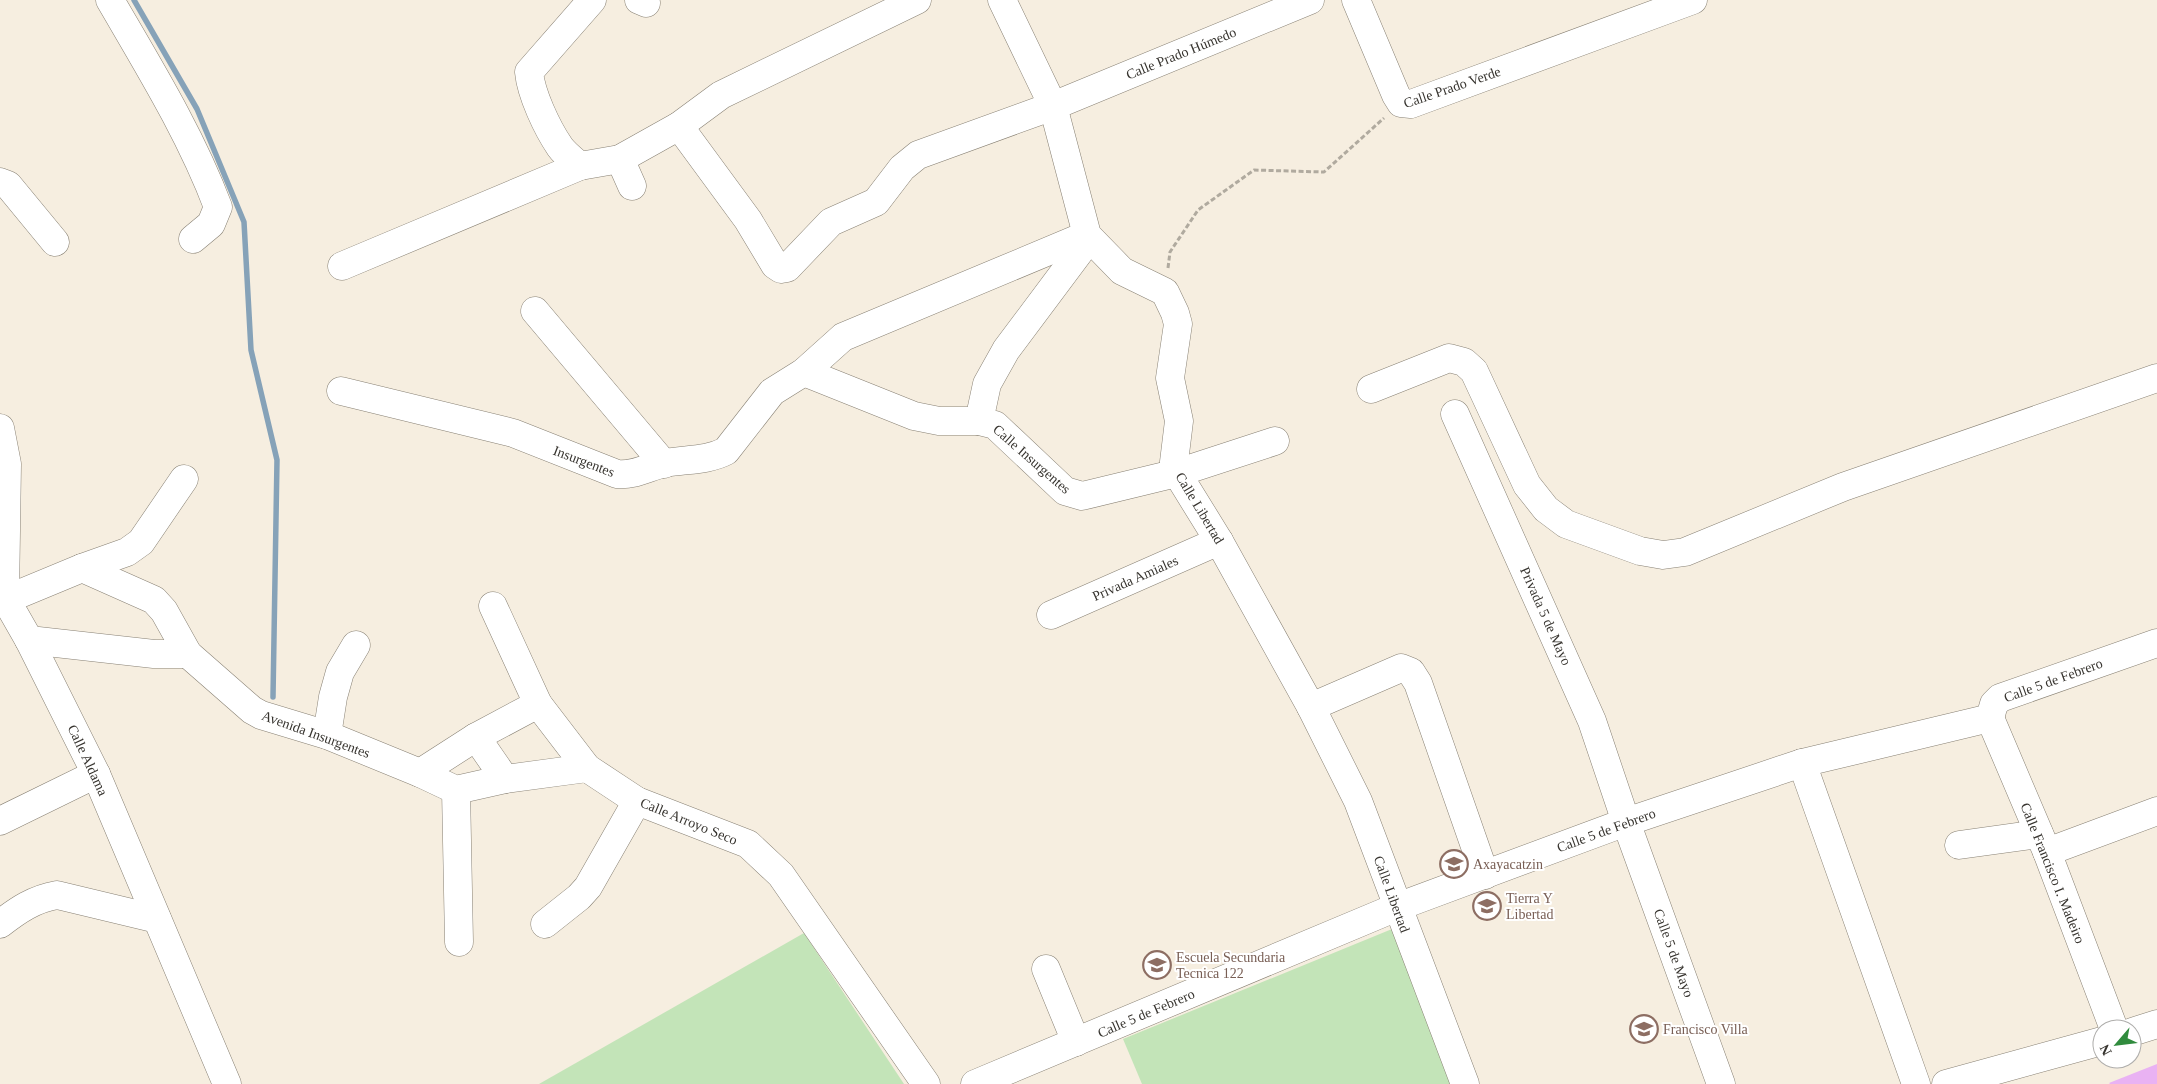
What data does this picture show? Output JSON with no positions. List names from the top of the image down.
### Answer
{
  "streets": {
    "street": [
      "Calle Prado Húmedo",
      "Calle Prado Verde",
      "Calle Insurgentes",
      "Insurgentes",
      "Calle Libertad",
      "Privada Amiales",
      "Privada 5 de Mayo",
      "Calle 5 de Febrero",
      "Avenida Insurgentes",
      "Calle Aldama",
      "Calle Arroyo Seco",
      "Calle Francisco I. Madeiro",
      "Calle 5 de Mayo"
    ]
  },
  "crossings": [
    ["Calle Insurgentes", "Insurgentes"],
    ["Calle Insurgentes", "Calle Libertad"],
    ["Insurgentes", "Calle Libertad"],
    ["Calle Libertad", "Privada Amiales"],
    ["Calle Libertad", "Calle 5 de Febrero"],
    ["Privada 5 de Mayo", "Calle 5 de Febrero"],
    ["Privada 5 de Mayo", "Calle 5 de Mayo"],
    ["Calle 5 de Febrero", "Calle Francisco I. Madeiro"],
    ["Calle 5 de Febrero", "Calle 5 de Mayo"]
  ],
  "places": {
    "school or university": [
      "Axayacatzin",
      "Tierra Y Libertad",
      "Escuela Secundaria Tecnica 122",
      "Francisco Villa"
    ]
  },
  "north": "bottom left"
}
